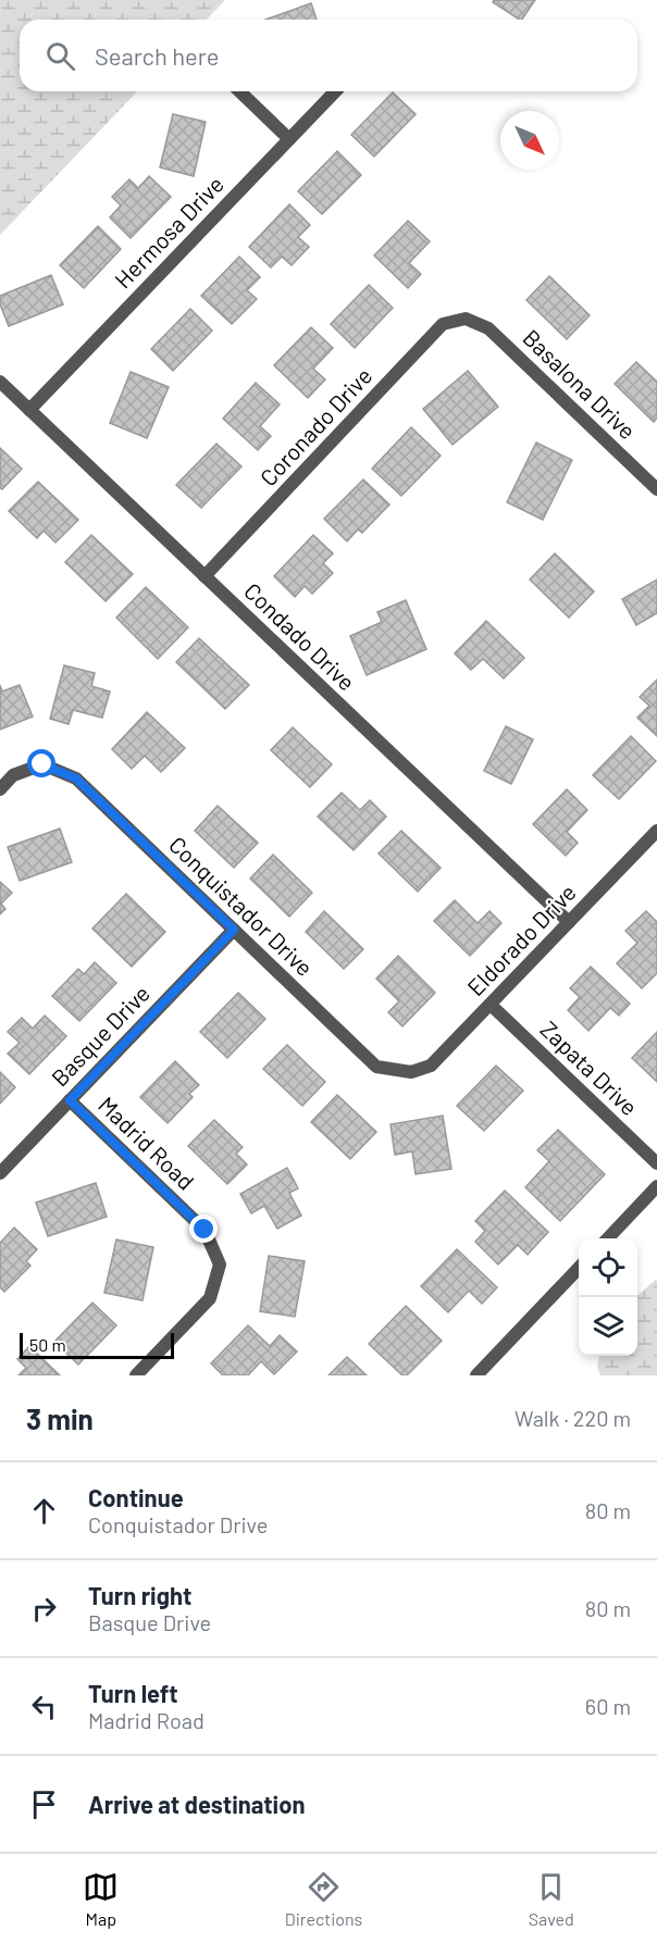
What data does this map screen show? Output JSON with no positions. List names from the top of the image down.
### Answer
{
  "streets": {
    "street": [
      "Hermosa Drive",
      "Basalona Drive",
      "Coronado Drive",
      "Condado Drive",
      "Conquistador Drive",
      "Eldorado Drive",
      "Basque Drive",
      "Zapata Drive",
      "Madrid Road"
    ]
  },
  "crossings": [
    ["Hermosa Drive", "Condado Drive"],
    ["Basalona Drive", "Coronado Drive"],
    ["Coronado Drive", "Condado Drive"],
    ["Condado Drive", "Eldorado Drive"],
    ["Conquistador Drive", "Eldorado Drive"],
    ["Conquistador Drive", "Basque Drive"],
    ["Eldorado Drive", "Zapata Drive"],
    ["Basque Drive", "Madrid Road"]
  ],
  "scale_bar": "50 m",
  "north": "bottom right",
  "page": {
    "search": "Search here",
    "scale": "50 m",
    "heading": ["3 min", "Walk · 220 m"],
    "list": [
      ["Continue", "Conquistador Drive", "80 m"],
      ["Turn right", "Basque Drive", "80 m"],
      ["Turn left", "Madrid Road", "60 m"],
      "Arrive at destination"
    ],
    "nav": ["Map", "Directions", "Saved"]
  }
}
